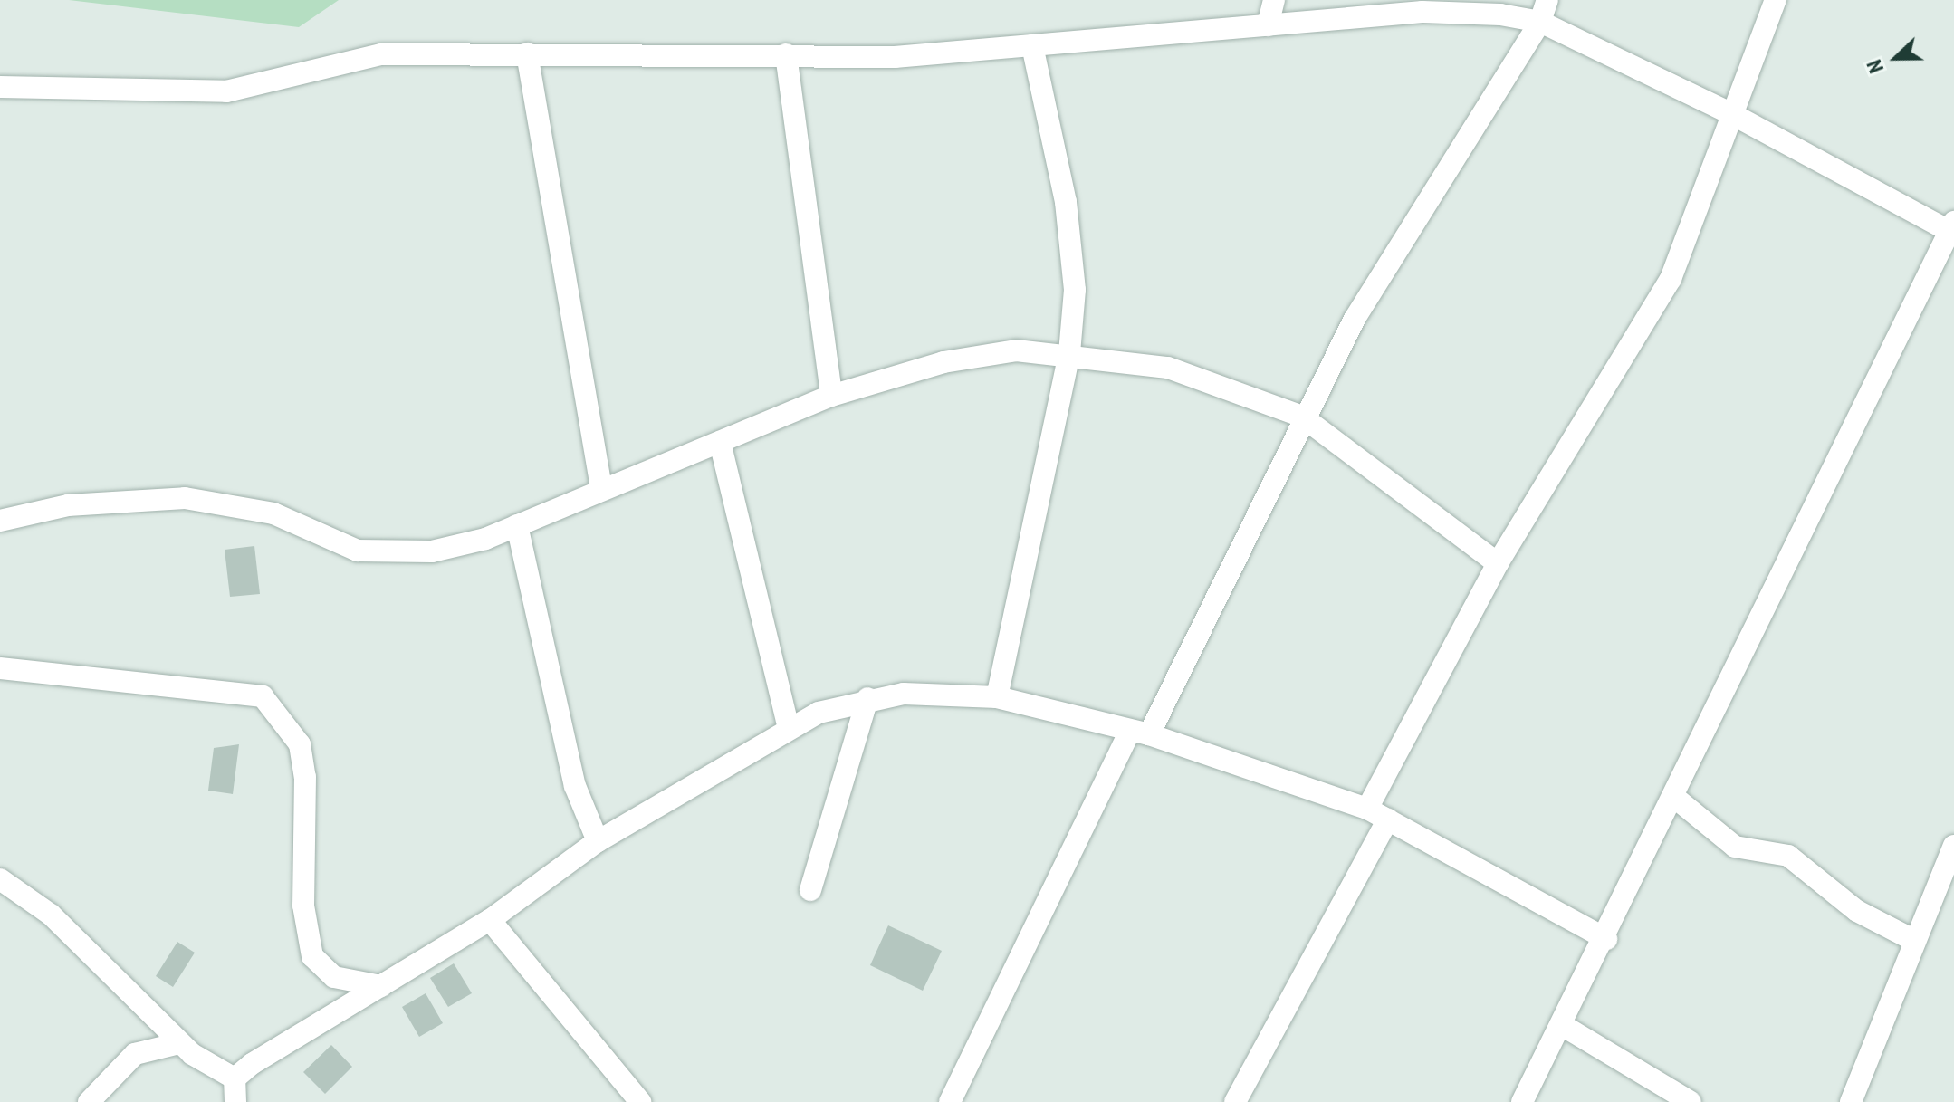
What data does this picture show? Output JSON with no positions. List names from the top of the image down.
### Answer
{
  "north": "left"
}
